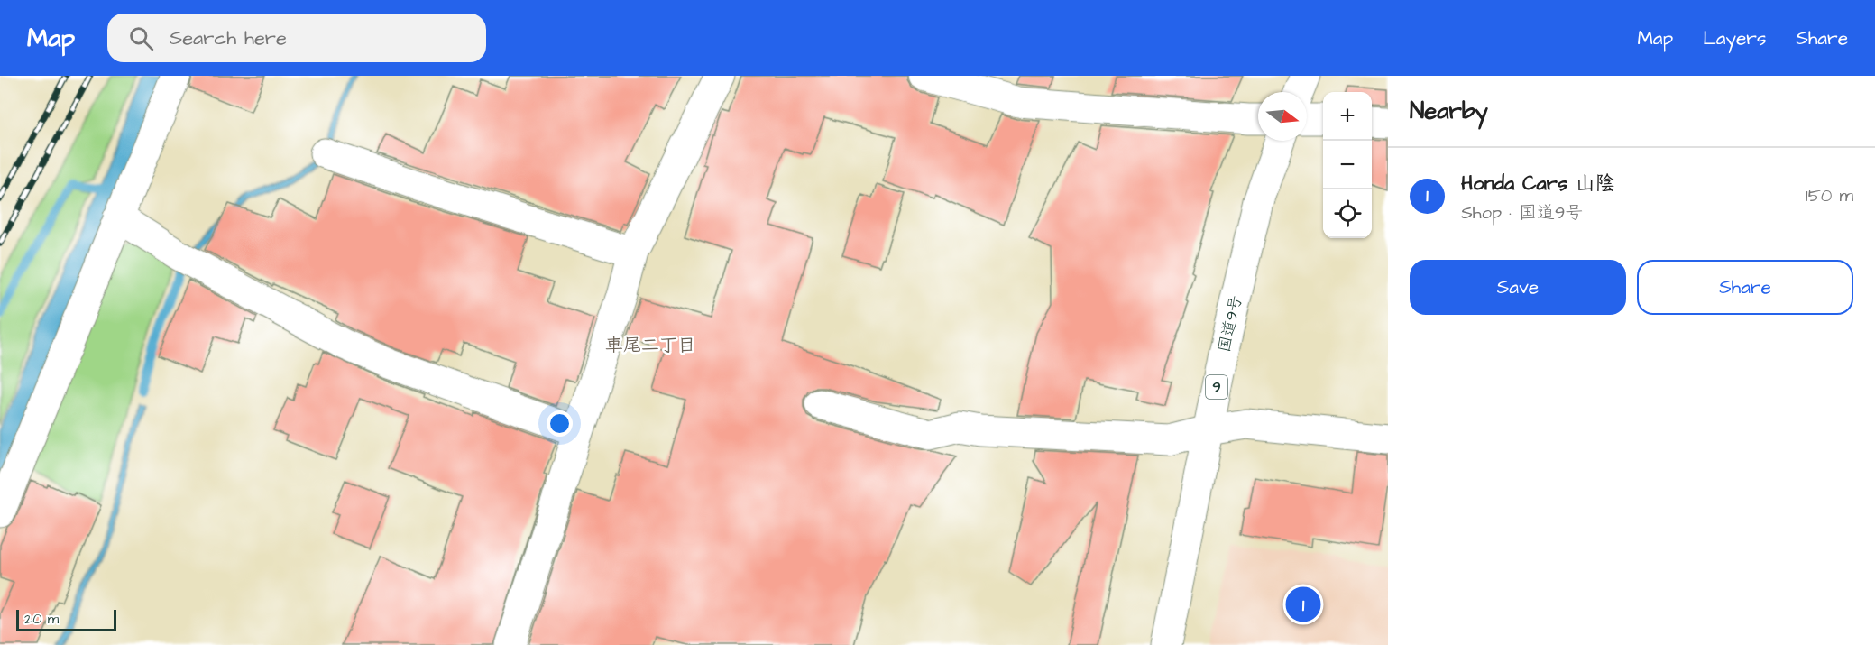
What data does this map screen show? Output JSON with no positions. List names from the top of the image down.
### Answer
{
  "streets": {
    "main road": ["国道9号", "9"]
  },
  "districts": ["車尾二丁目"],
  "scale_bar": "20 m",
  "north": "right",
  "page": {
    "header": "Map",
    "search": "Search here",
    "nav": ["Map", "Layers", "Share"],
    "heading": "Nearby",
    "map_buttons": ["+", "−"],
    "list": [
      {
        "mark": "1",
        "name": "Honda Cars 山陰",
        "note": "Shop · 国道9号",
        "value": "150 m"
      }
    ],
    "buttons": ["Save", "Share"],
    "pins": "1",
    "scale": "20 m"
  }
}
